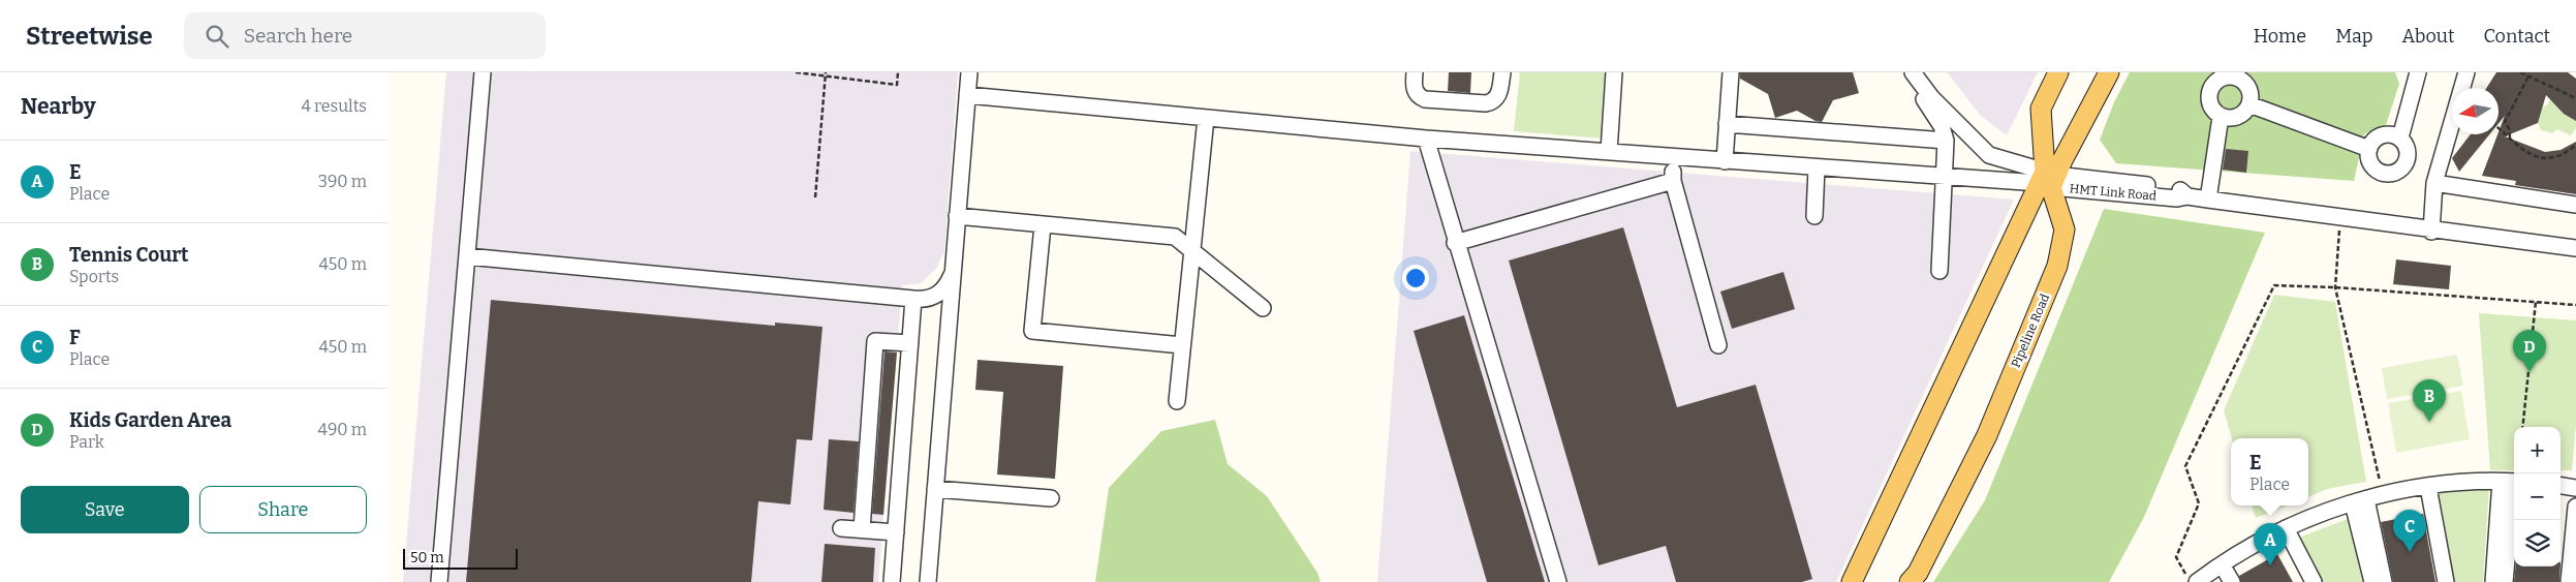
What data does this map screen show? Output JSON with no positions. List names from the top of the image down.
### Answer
{
  "streets": {
    "main road": ["Pipeline Road"],
    "street": ["HMT Link Road"]
  },
  "crossings": [
    ["HMT Link Road", "Pipeline Road"]
  ],
  "scale_bar": "50 m",
  "north": "left",
  "page": {
    "header": "Streetwise",
    "search": "Search here",
    "nav": [
      "Home",
      "Map",
      "About",
      "Contact"
    ],
    "heading": ["Nearby", "4 results"],
    "list": [
      {
        "mark": "A",
        "name": "E",
        "note": "Place",
        "value": "390 m"
      },
      {
        "mark": "B",
        "name": "Tennis Court",
        "note": "Sports",
        "value": "450 m"
      },
      {
        "mark": "C",
        "name": "F",
        "note": "Place",
        "value": "450 m"
      },
      {
        "mark": "D",
        "name": "Kids Garden Area",
        "note": "Park",
        "value": "490 m"
      }
    ],
    "pins": [
      "D",
      "B",
      "C",
      "A"
    ],
    "map_buttons": ["+", "−"],
    "popup": ["E", "Place"],
    "buttons": ["Save", "Share"],
    "scale": "50 m"
  }
}
